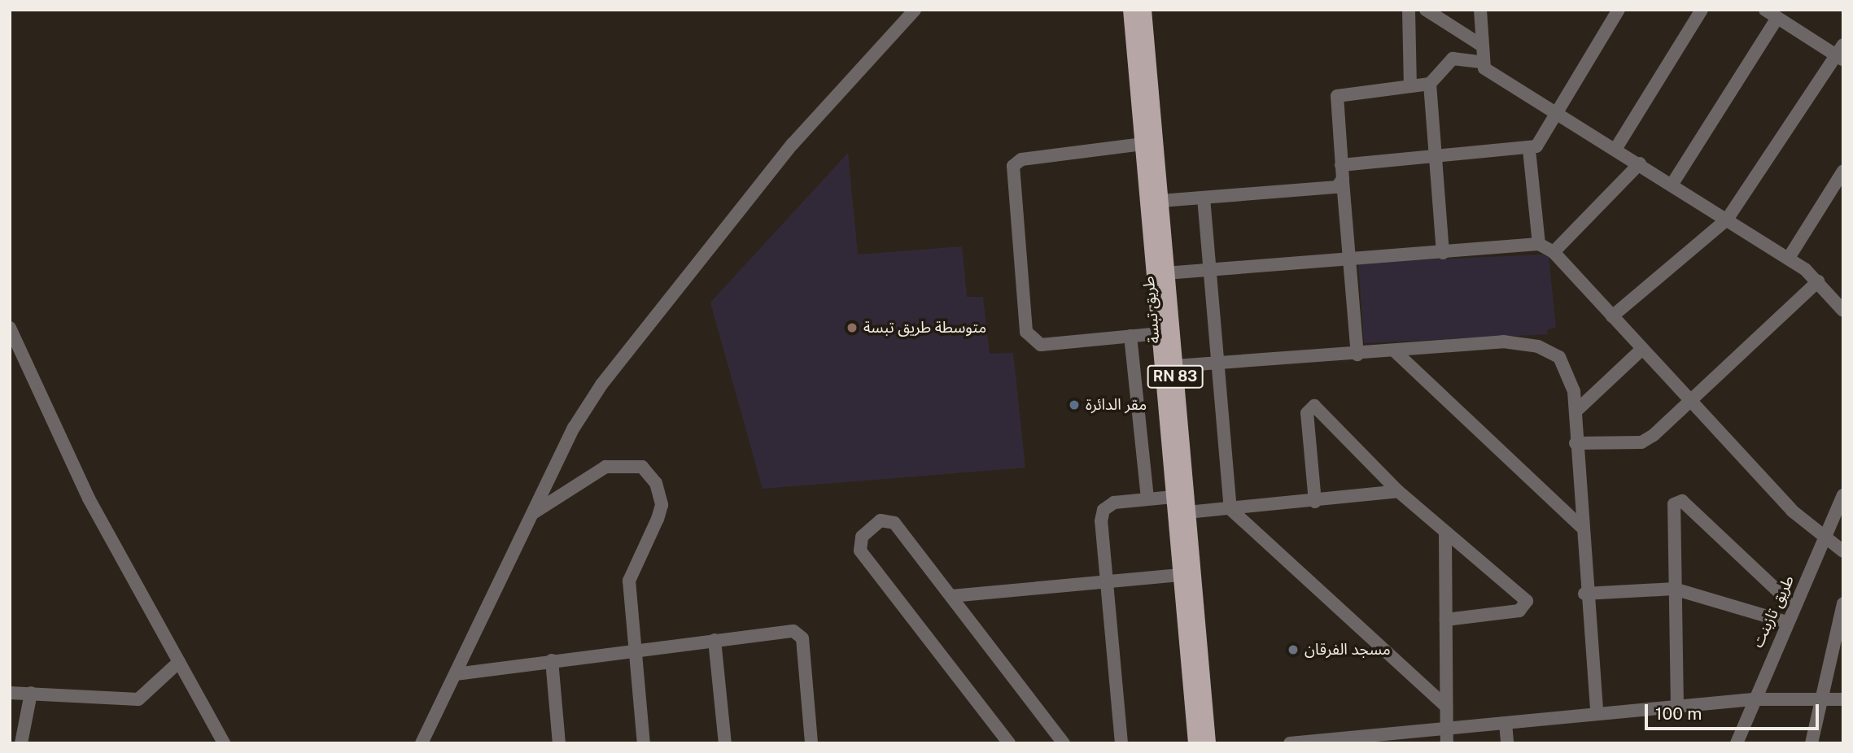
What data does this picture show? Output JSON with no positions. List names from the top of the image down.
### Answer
{
  "streets": {
    "main road": ["طريق تبسة", "RN 83"],
    "street": ["طريق تازبنت"]
  },
  "places": ["متوسطة طريق تبسة", "مقر الدائرة", "مسجد الفرقان"],
  "scale_bar": "100 m"
}
